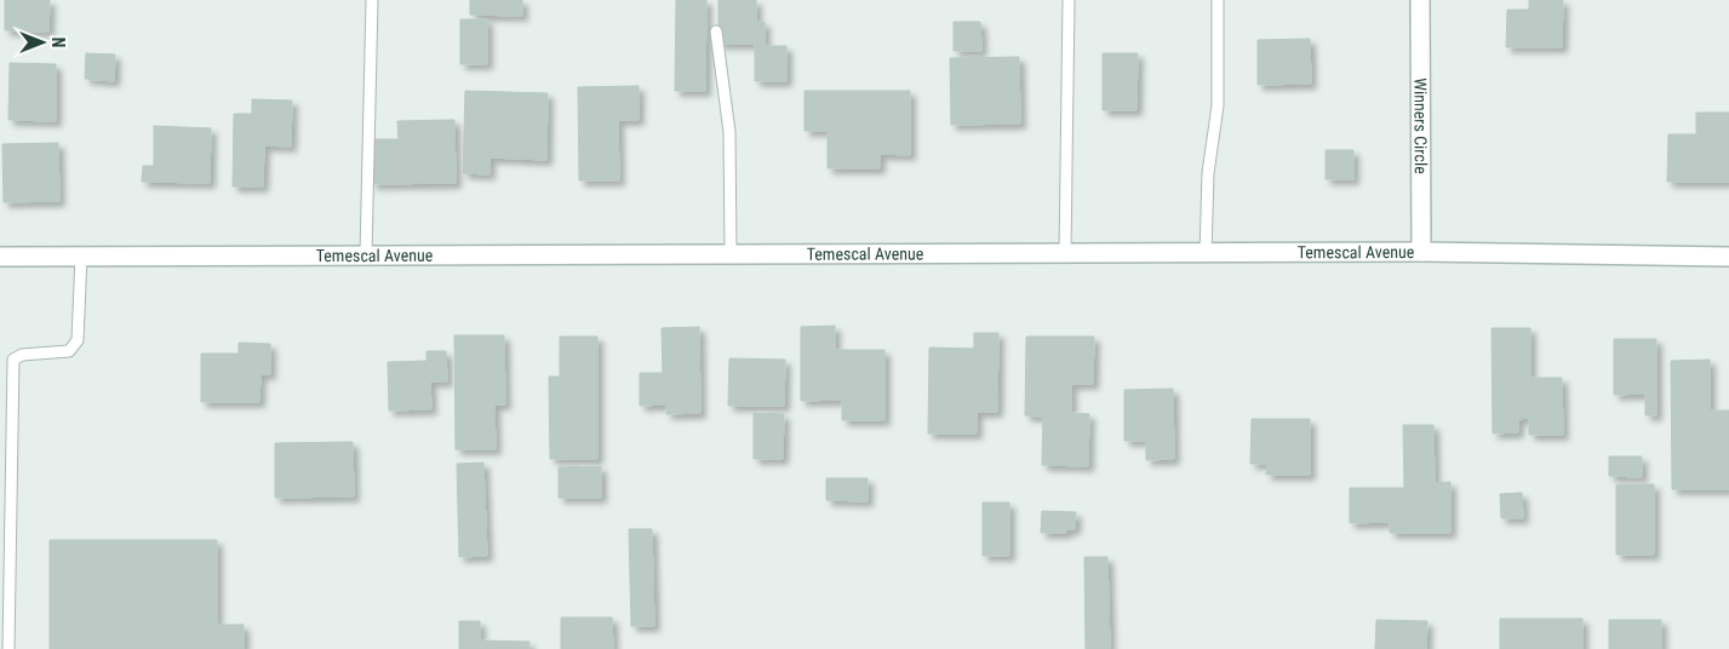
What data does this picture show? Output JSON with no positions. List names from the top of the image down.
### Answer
{
  "streets": {
    "street": ["Winners Circle", "Temescal Avenue"]
  },
  "crossings": [
    ["Winners Circle", "Temescal Avenue"]
  ],
  "north": "right"
}
